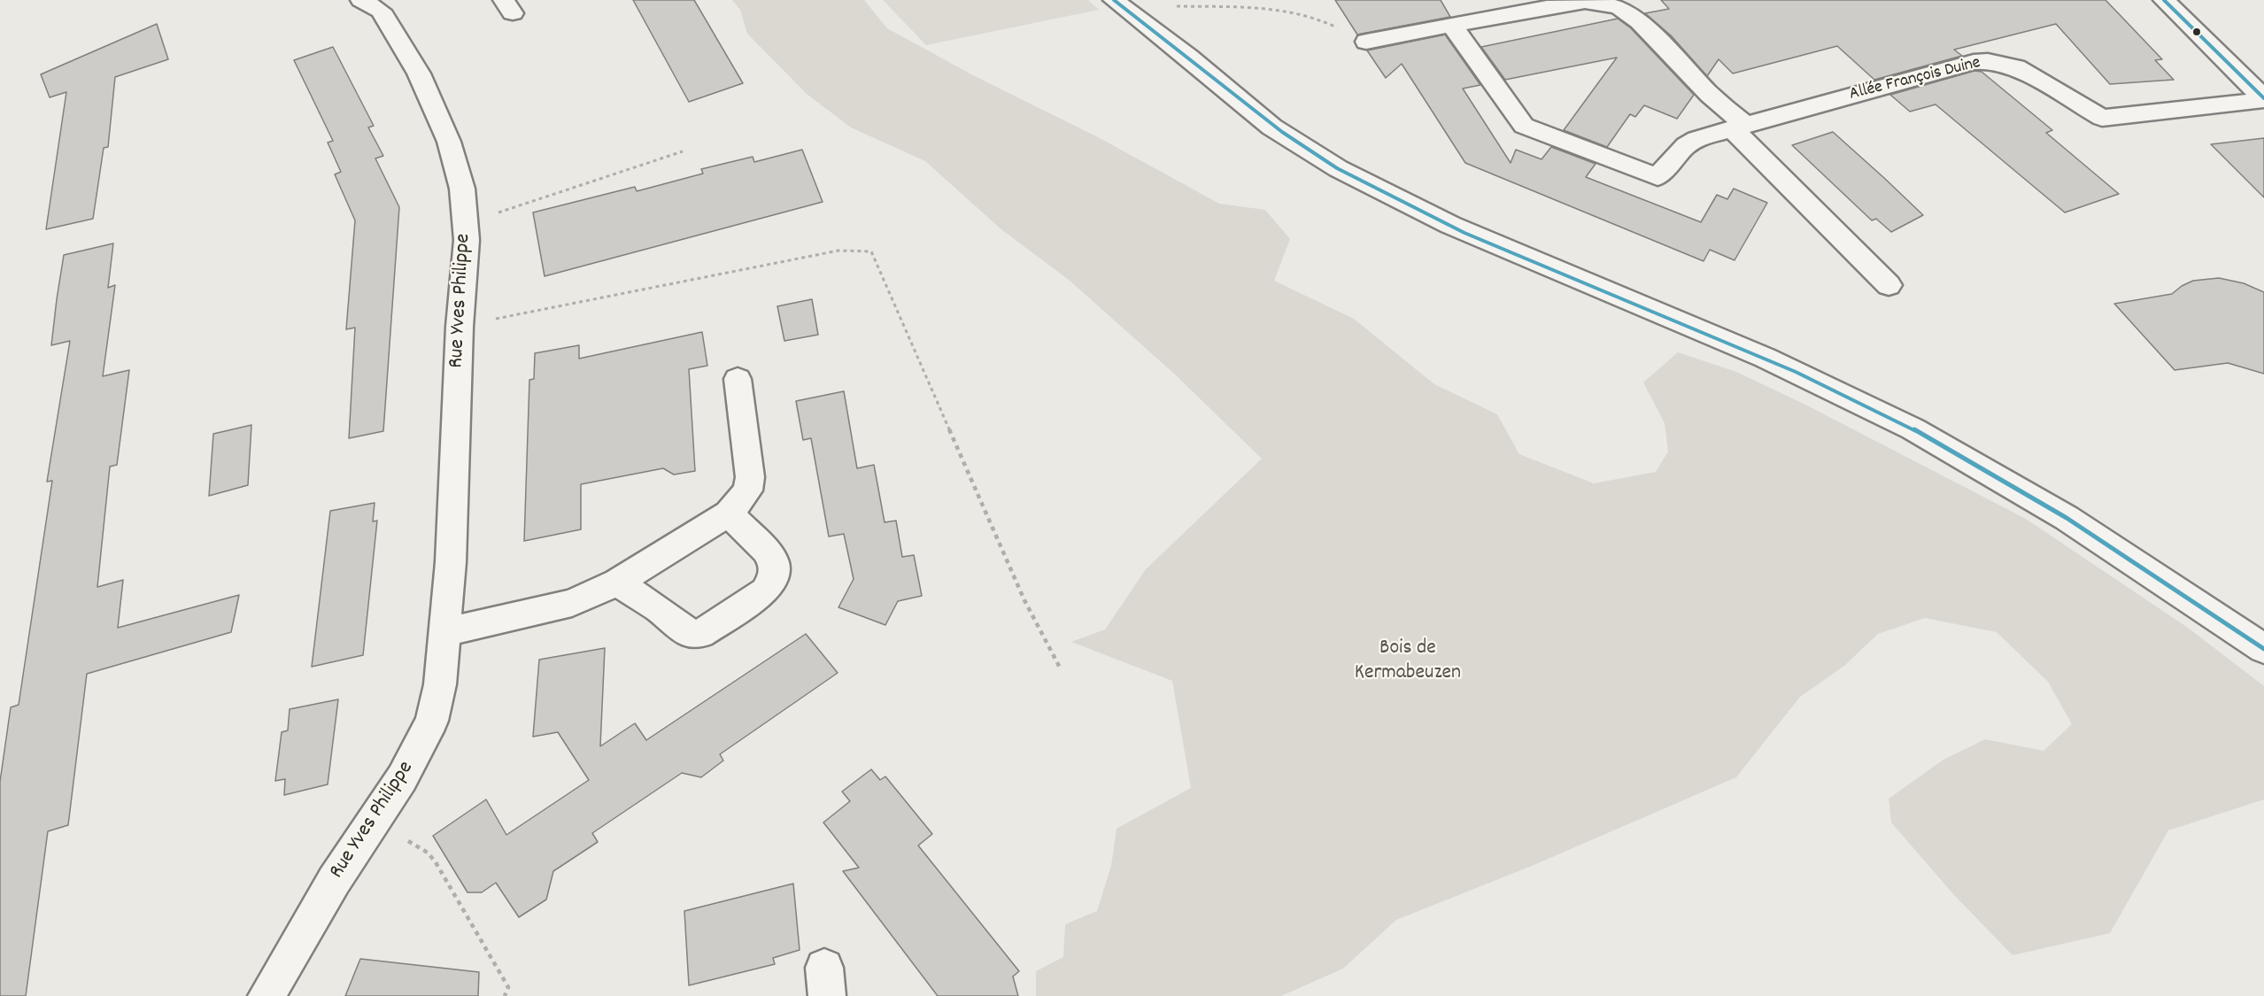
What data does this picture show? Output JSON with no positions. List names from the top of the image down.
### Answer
{
  "streets": {
    "street": ["Allée François Duine", "Rue Yves Philippe"]
  },
  "parks": ["Bois de Kermabeuzen"]
}
